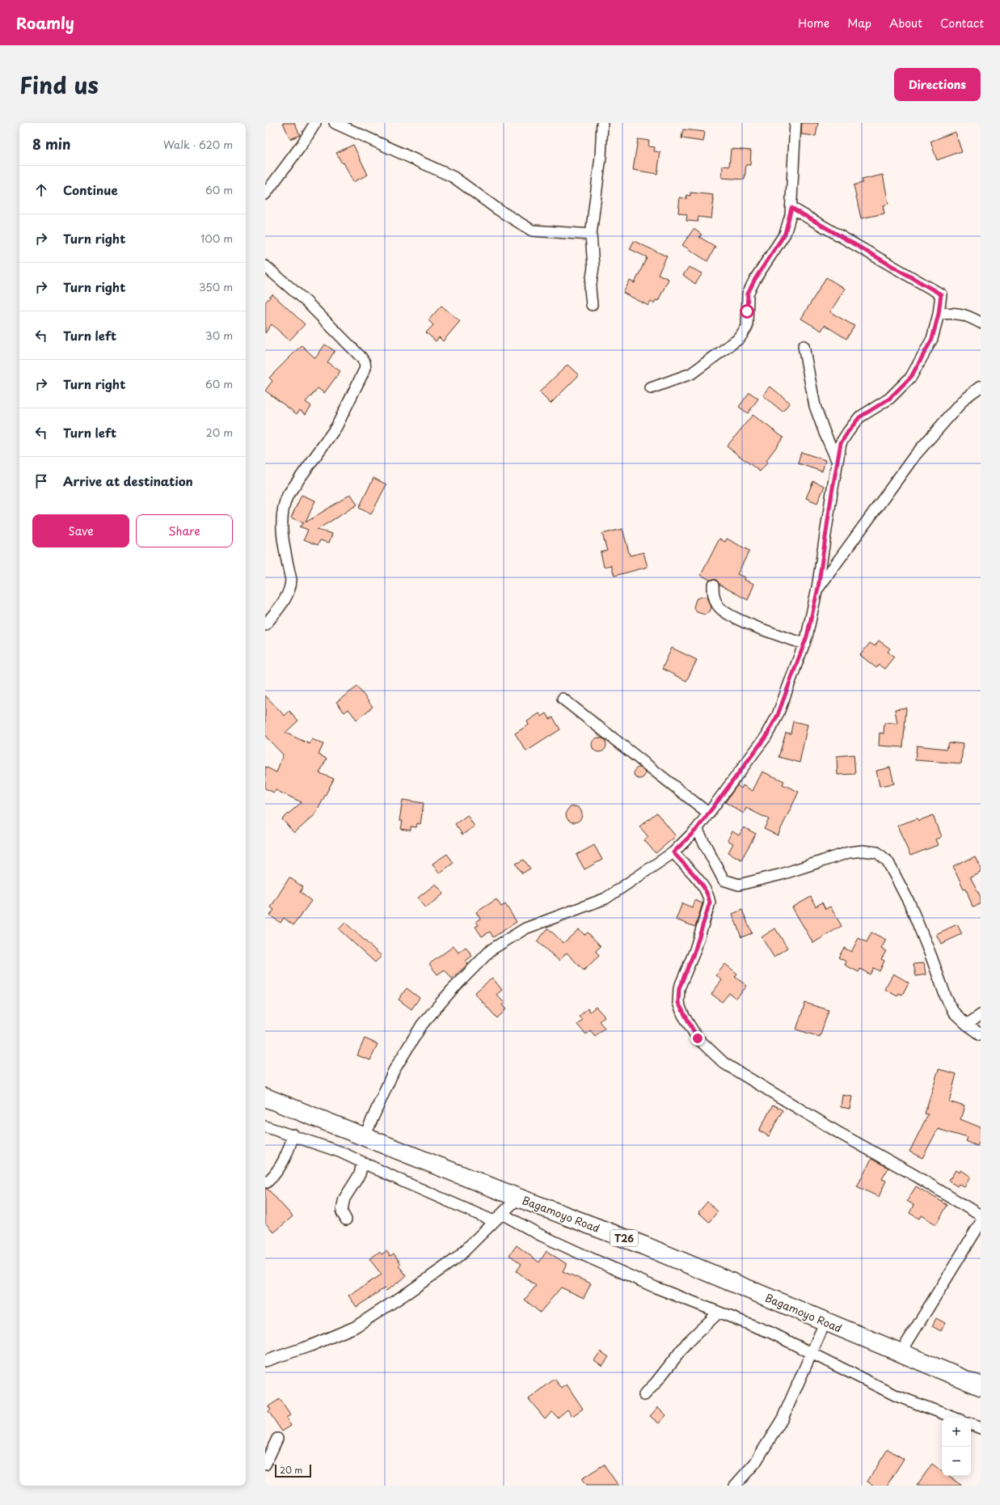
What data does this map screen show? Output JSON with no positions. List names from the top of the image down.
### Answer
{
  "streets": {
    "highway": ["Bagamoyo Road", "T26"]
  },
  "scale_bar": "20 m",
  "page": {
    "header": "Roamly",
    "nav": [
      "Home",
      "Map",
      "About",
      "Contact"
    ],
    "title": "Find us",
    "buttons": [
      "Directions",
      ["Save", "Share"]
    ],
    "heading": ["8 min", "Walk · 620 m"],
    "list": [
      ["Continue", "60 m"],
      ["Turn right", "100 m"],
      ["Turn right", "350 m"],
      ["Turn left", "30 m"],
      ["Turn right", "60 m"],
      ["Turn left", "20 m"],
      "Arrive at destination"
    ],
    "map_buttons": ["+", "−"],
    "scale": "20 m"
  }
}
